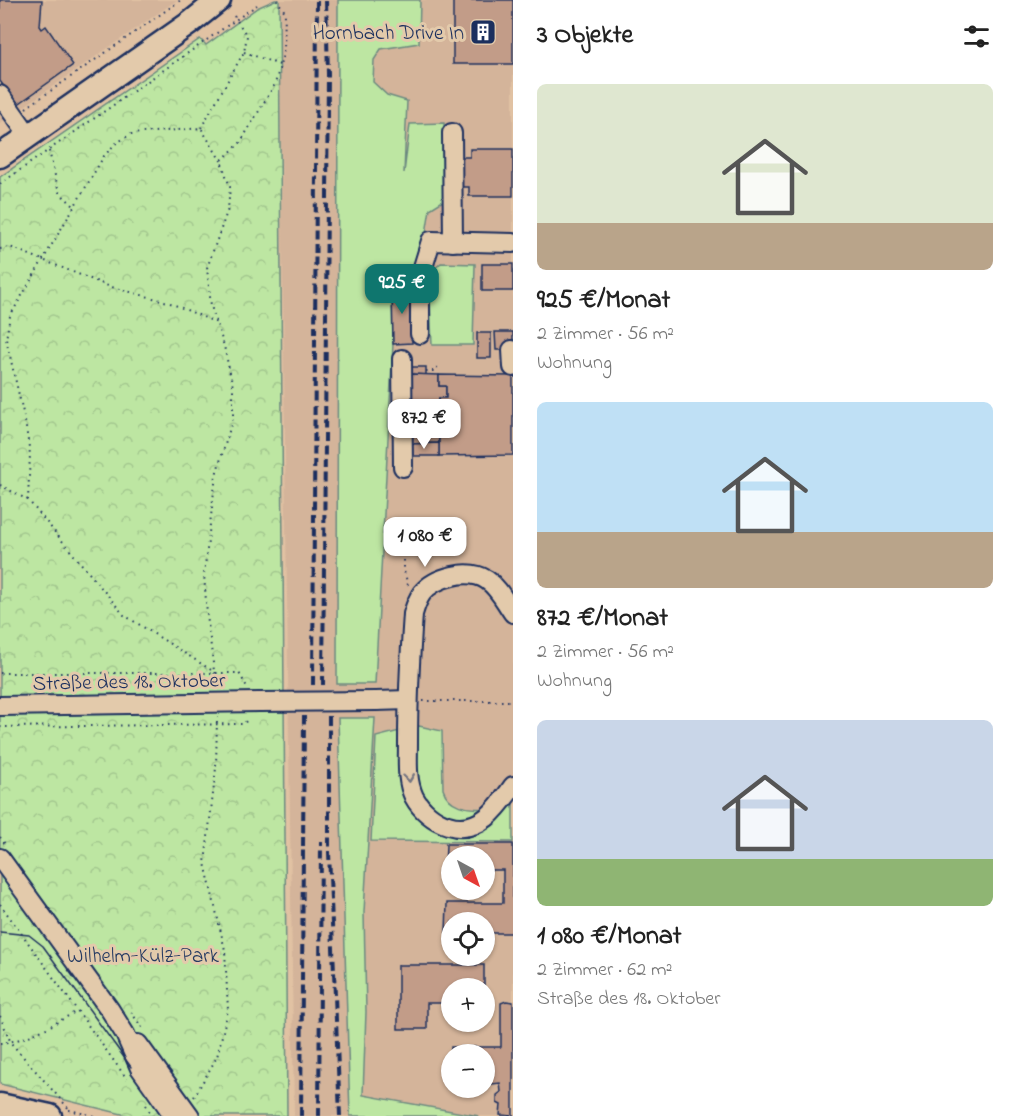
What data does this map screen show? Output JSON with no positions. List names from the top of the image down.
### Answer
{
  "streets": {
    "street": ["Straße des 18. Oktober"]
  },
  "parks": ["Wilhelm-Külz-Park"],
  "places": {
    "building": ["Hornbach Drive In"]
  },
  "north": "bottom right",
  "page": {
    "heading": "3 Objekte",
    "list": [
      {
        "name": "925 €/Monat",
        "note": "2 Zimmer · 56 m² · Wohnung"
      },
      {
        "name": "872 €/Monat",
        "note": "2 Zimmer · 56 m² · Wohnung"
      },
      {
        "name": "1 080 €/Monat",
        "note": "2 Zimmer · 62 m² · Straße des 18. Oktober"
      }
    ],
    "price": ["925 €", "872 €", "1 080 €"],
    "map_buttons": ["+", "−"]
  }
}
